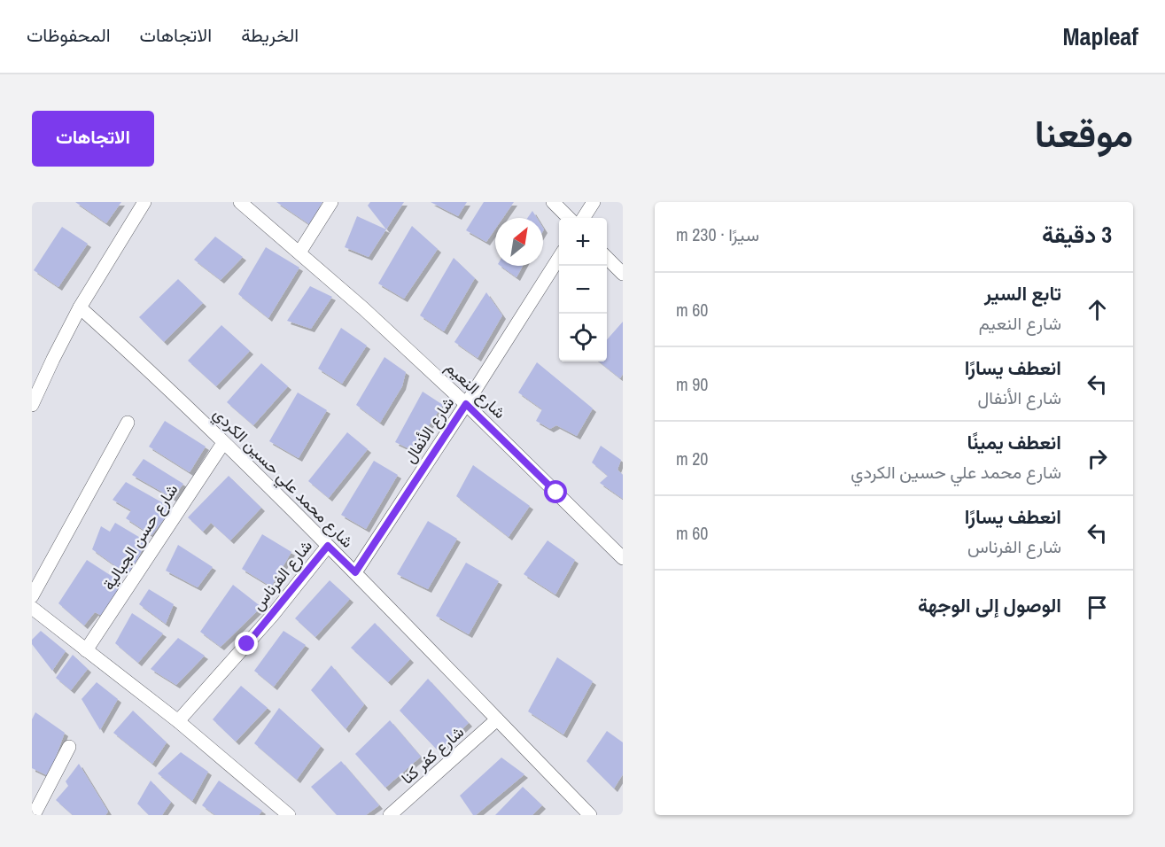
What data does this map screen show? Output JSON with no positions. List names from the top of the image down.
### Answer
{
  "streets": {
    "street": [
      "شارع النعيم",
      "شارع الأنفال",
      "شارع محمد علي حسين الكردي",
      "شارع حسن الجبالية",
      "شارع الفرناس",
      "شارع كفر كنا"
    ]
  },
  "crossings": [
    ["شارع النعيم", "شارع الأنفال"],
    ["شارع الأنفال", "شارع محمد علي حسين الكردي"],
    ["شارع محمد علي حسين الكردي", "شارع حسن الجبالية"],
    ["شارع محمد علي حسين الكردي", "شارع الفرناس"],
    ["شارع محمد علي حسين الكردي", "شارع كفر كنا"]
  ],
  "north": "top right",
  "page": {
    "header": "Mapleaf",
    "nav": ["الخريطة", "الاتجاهات", "المحفوظات"],
    "title": "موقعنا",
    "buttons": "الاتجاهات",
    "heading": ["3 دقيقة", "سيرًا · 230 m"],
    "map_buttons": ["+", "−"],
    "list": [
      ["تابع السير", "شارع النعيم", "60 m"],
      ["انعطف يسارًا", "شارع الأنفال", "90 m"],
      ["انعطف يمينًا", "شارع محمد علي حسين الكردي", "20 m"],
      ["انعطف يسارًا", "شارع الفرناس", "60 m"],
      "الوصول إلى الوجهة"
    ]
  }
}
